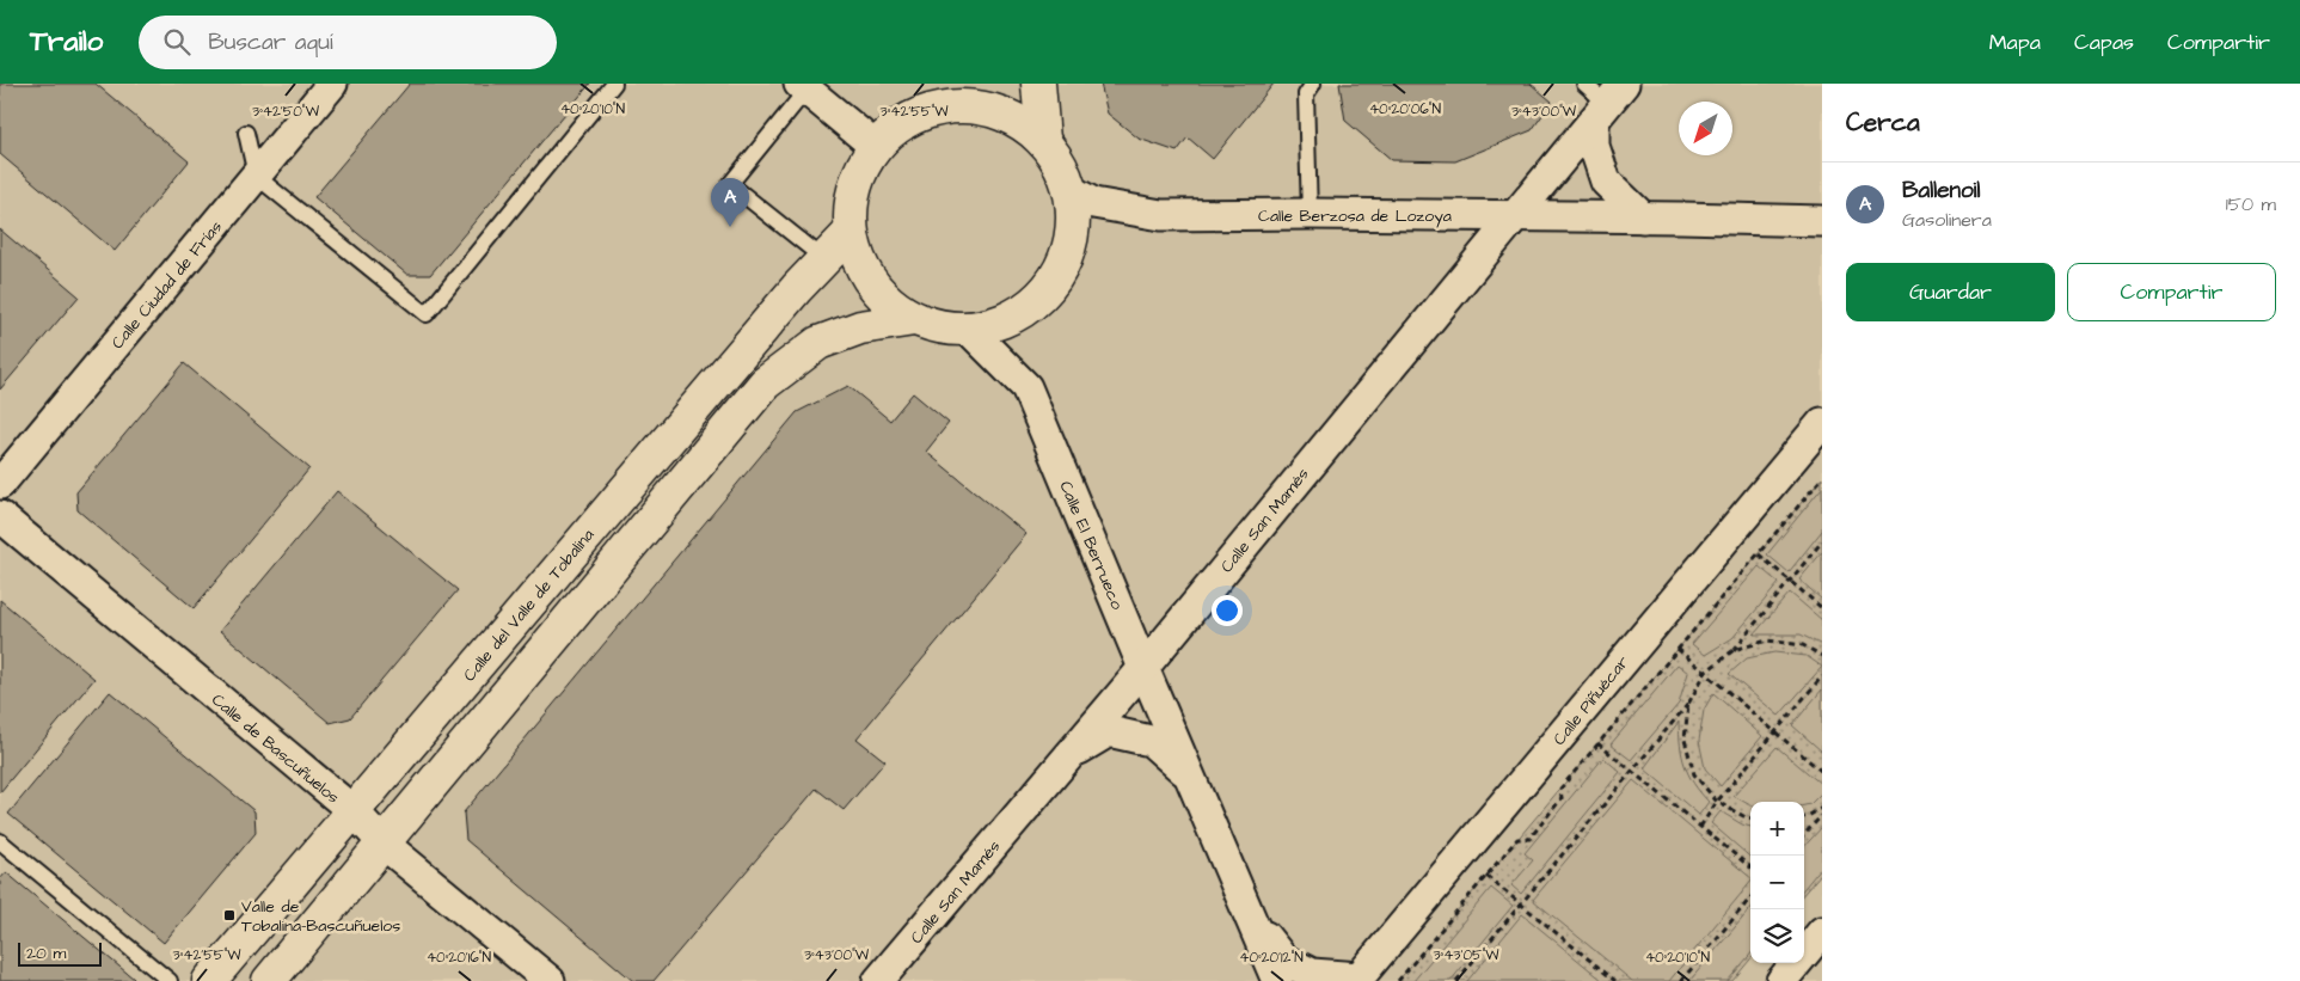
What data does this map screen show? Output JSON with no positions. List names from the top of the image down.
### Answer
{
  "streets": {
    "main road": ["Calle del Valle de Tobalina"],
    "street": [
      "Calle Berzosa de Lozoya",
      "Calle Ciudad de Frías",
      "Calle San Mamés",
      "Calle El Berrueco",
      "Calle Piñuécar",
      "Calle de Bascuñuelos"
    ]
  },
  "crossings": [
    ["Calle Berzosa de Lozoya", "Calle San Mamés"],
    ["Calle San Mamés", "Calle El Berrueco"],
    ["Calle El Berrueco", "Calle Piñuécar"],
    ["Calle del Valle de Tobalina", "Calle de Bascuñuelos"]
  ],
  "places": {
    "transit": ["Valle de Tobalina-Bascuñuelos"]
  },
  "scale_bar": "20 m",
  "north": "bottom left",
  "page": {
    "header": "Trailo",
    "search": "Buscar aquí",
    "nav": ["Mapa", "Capas", "Compartir"],
    "heading": "Cerca",
    "list": [
      {
        "mark": "A",
        "name": "Ballenoil",
        "note": "Gasolinera",
        "value": "150 m"
      }
    ],
    "pins": "A",
    "buttons": ["Guardar", "Compartir"],
    "map_buttons": ["+", "−"],
    "scale": "20 m"
  },
  "coordinates": [
    "40°20'10\"N",
    "40°20'06\"N",
    "3°42'50\"W",
    "3°42'55\"W",
    "3°43'00\"W",
    "3°43'05\"W",
    "40°20'16\"N",
    "40°20'12\"N"
  ]
}
